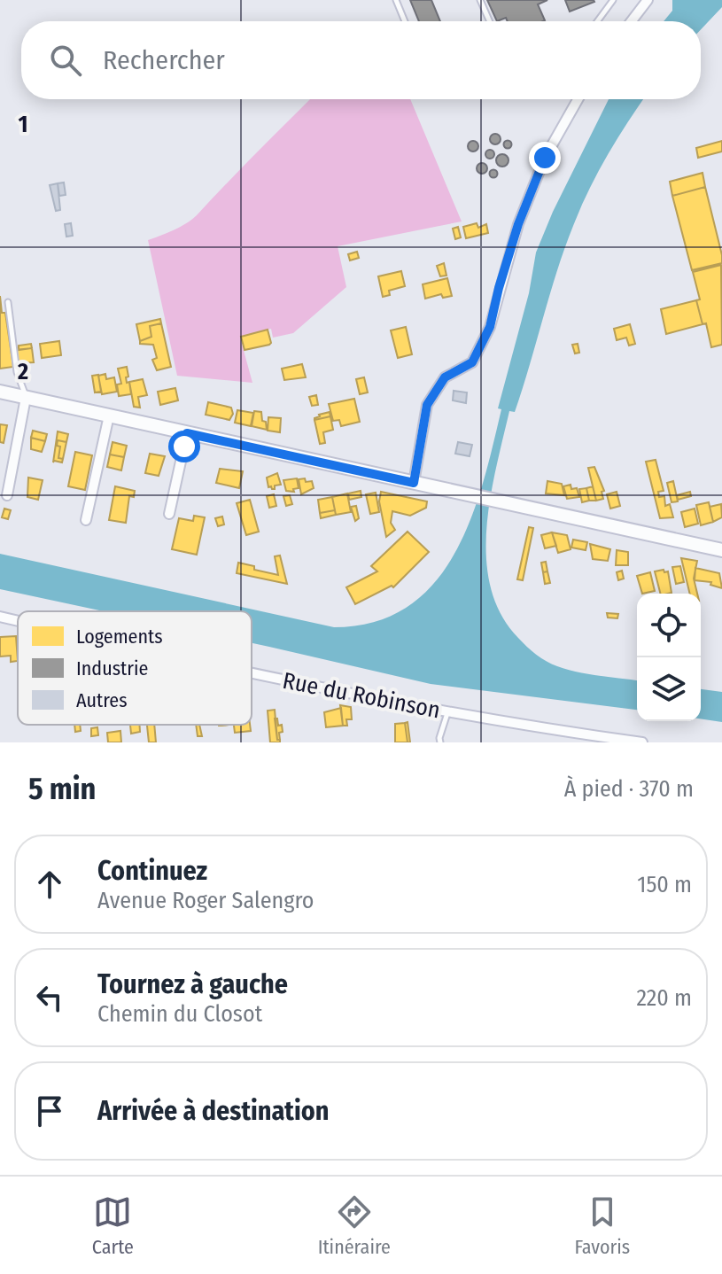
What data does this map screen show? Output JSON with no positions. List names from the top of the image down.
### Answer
{
  "streets": {
    "street": ["Rue du Robinson"]
  },
  "legend": ["Logements", "Industrie", "Autres"],
  "page": {
    "search": "Rechercher",
    "heading": ["5 min", "À pied · 370 m"],
    "list": [
      ["Continuez", "Avenue Roger Salengro", "150 m"],
      ["Tournez à gauche", "Chemin du Closot", "220 m"],
      "Arrivée à destination"
    ],
    "nav": ["Carte", "Itinéraire", "Favoris"]
  },
  "grid": {
    "rows": ["1", "2"]
  }
}
